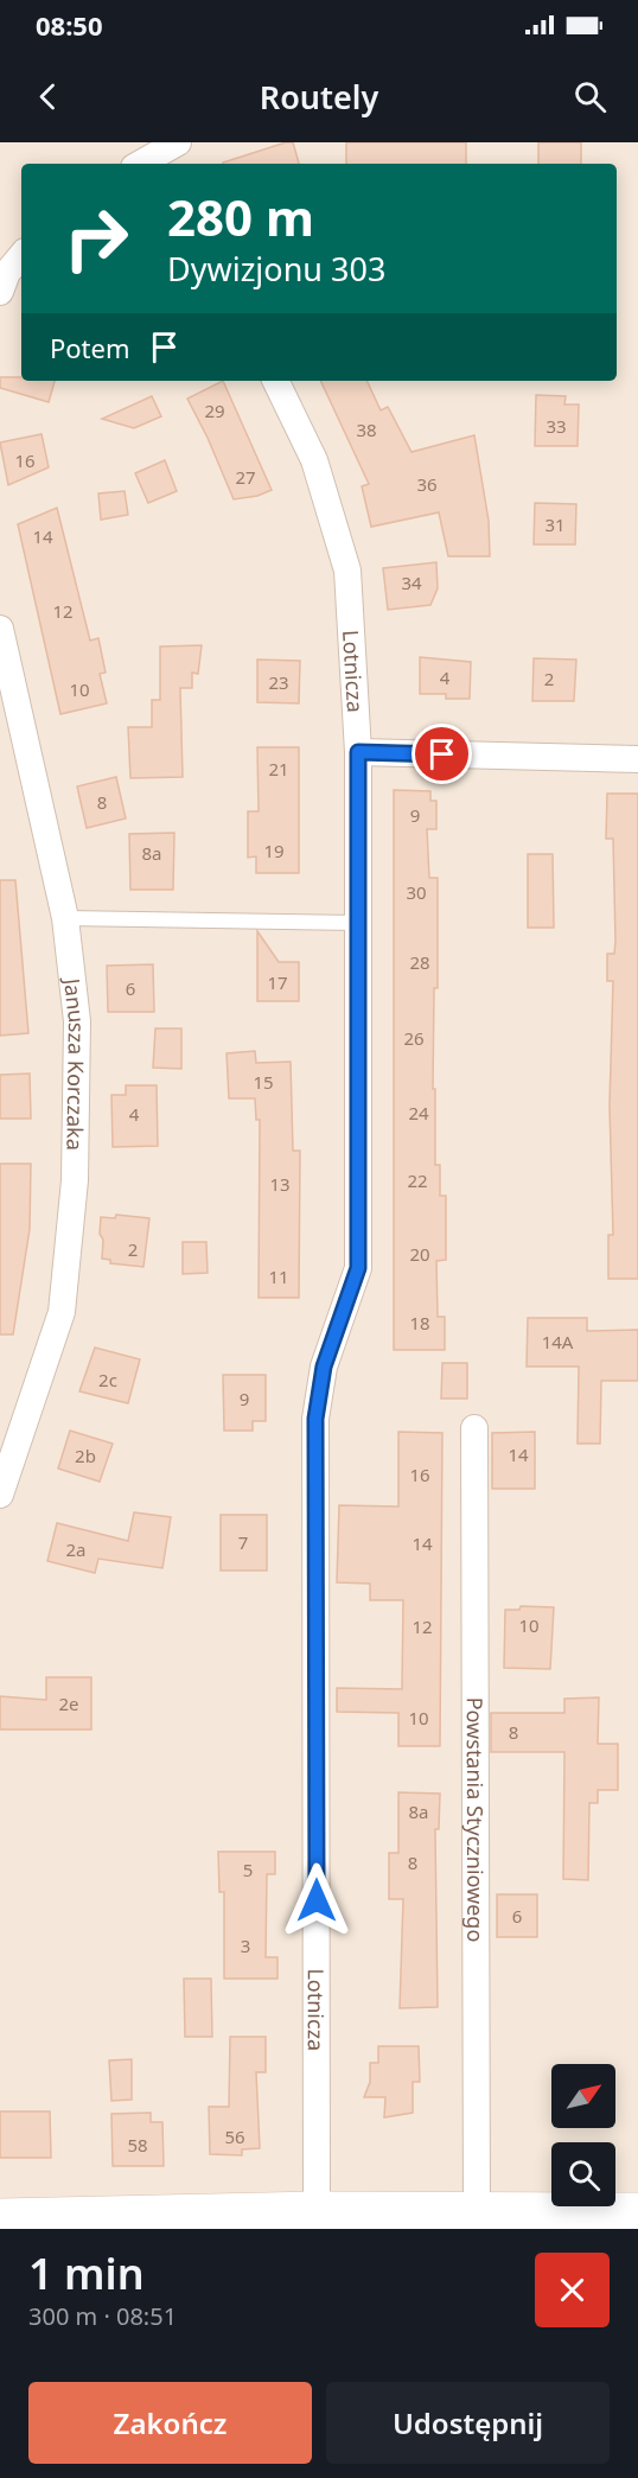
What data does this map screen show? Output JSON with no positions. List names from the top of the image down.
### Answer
{
  "streets": {
    "street": ["Lotnicza", "Janusza Korczaka", "Powstania Styczniowego"]
  },
  "house_numbers": [
    "29",
    "33",
    "38",
    "16",
    "27",
    "36",
    "31",
    "14",
    "34",
    "12",
    "4",
    "2",
    "23",
    "10",
    "21",
    "8",
    "9",
    "19",
    "8a",
    "30",
    "28",
    "17",
    "6",
    "26",
    "15",
    "24",
    "4",
    "22",
    "13",
    "2",
    "20",
    "11",
    "18",
    "14A",
    "2c",
    "9",
    "14",
    "2b",
    "16",
    "7",
    "14",
    "2a",
    "10",
    "12",
    "2e",
    "10",
    "8",
    "8a",
    "8",
    "5",
    "6",
    "3",
    "56",
    "58"
  ],
  "north": "top right",
  "page": {
    "status": "08:50",
    "header": "Routely",
    "turn": ["280 m", "Dywizjonu 303"],
    "then": "Potem",
    "heading": ["1 min", "300 m · 08:51"],
    "buttons": ["Zakończ", "Udostępnij"]
  }
}
